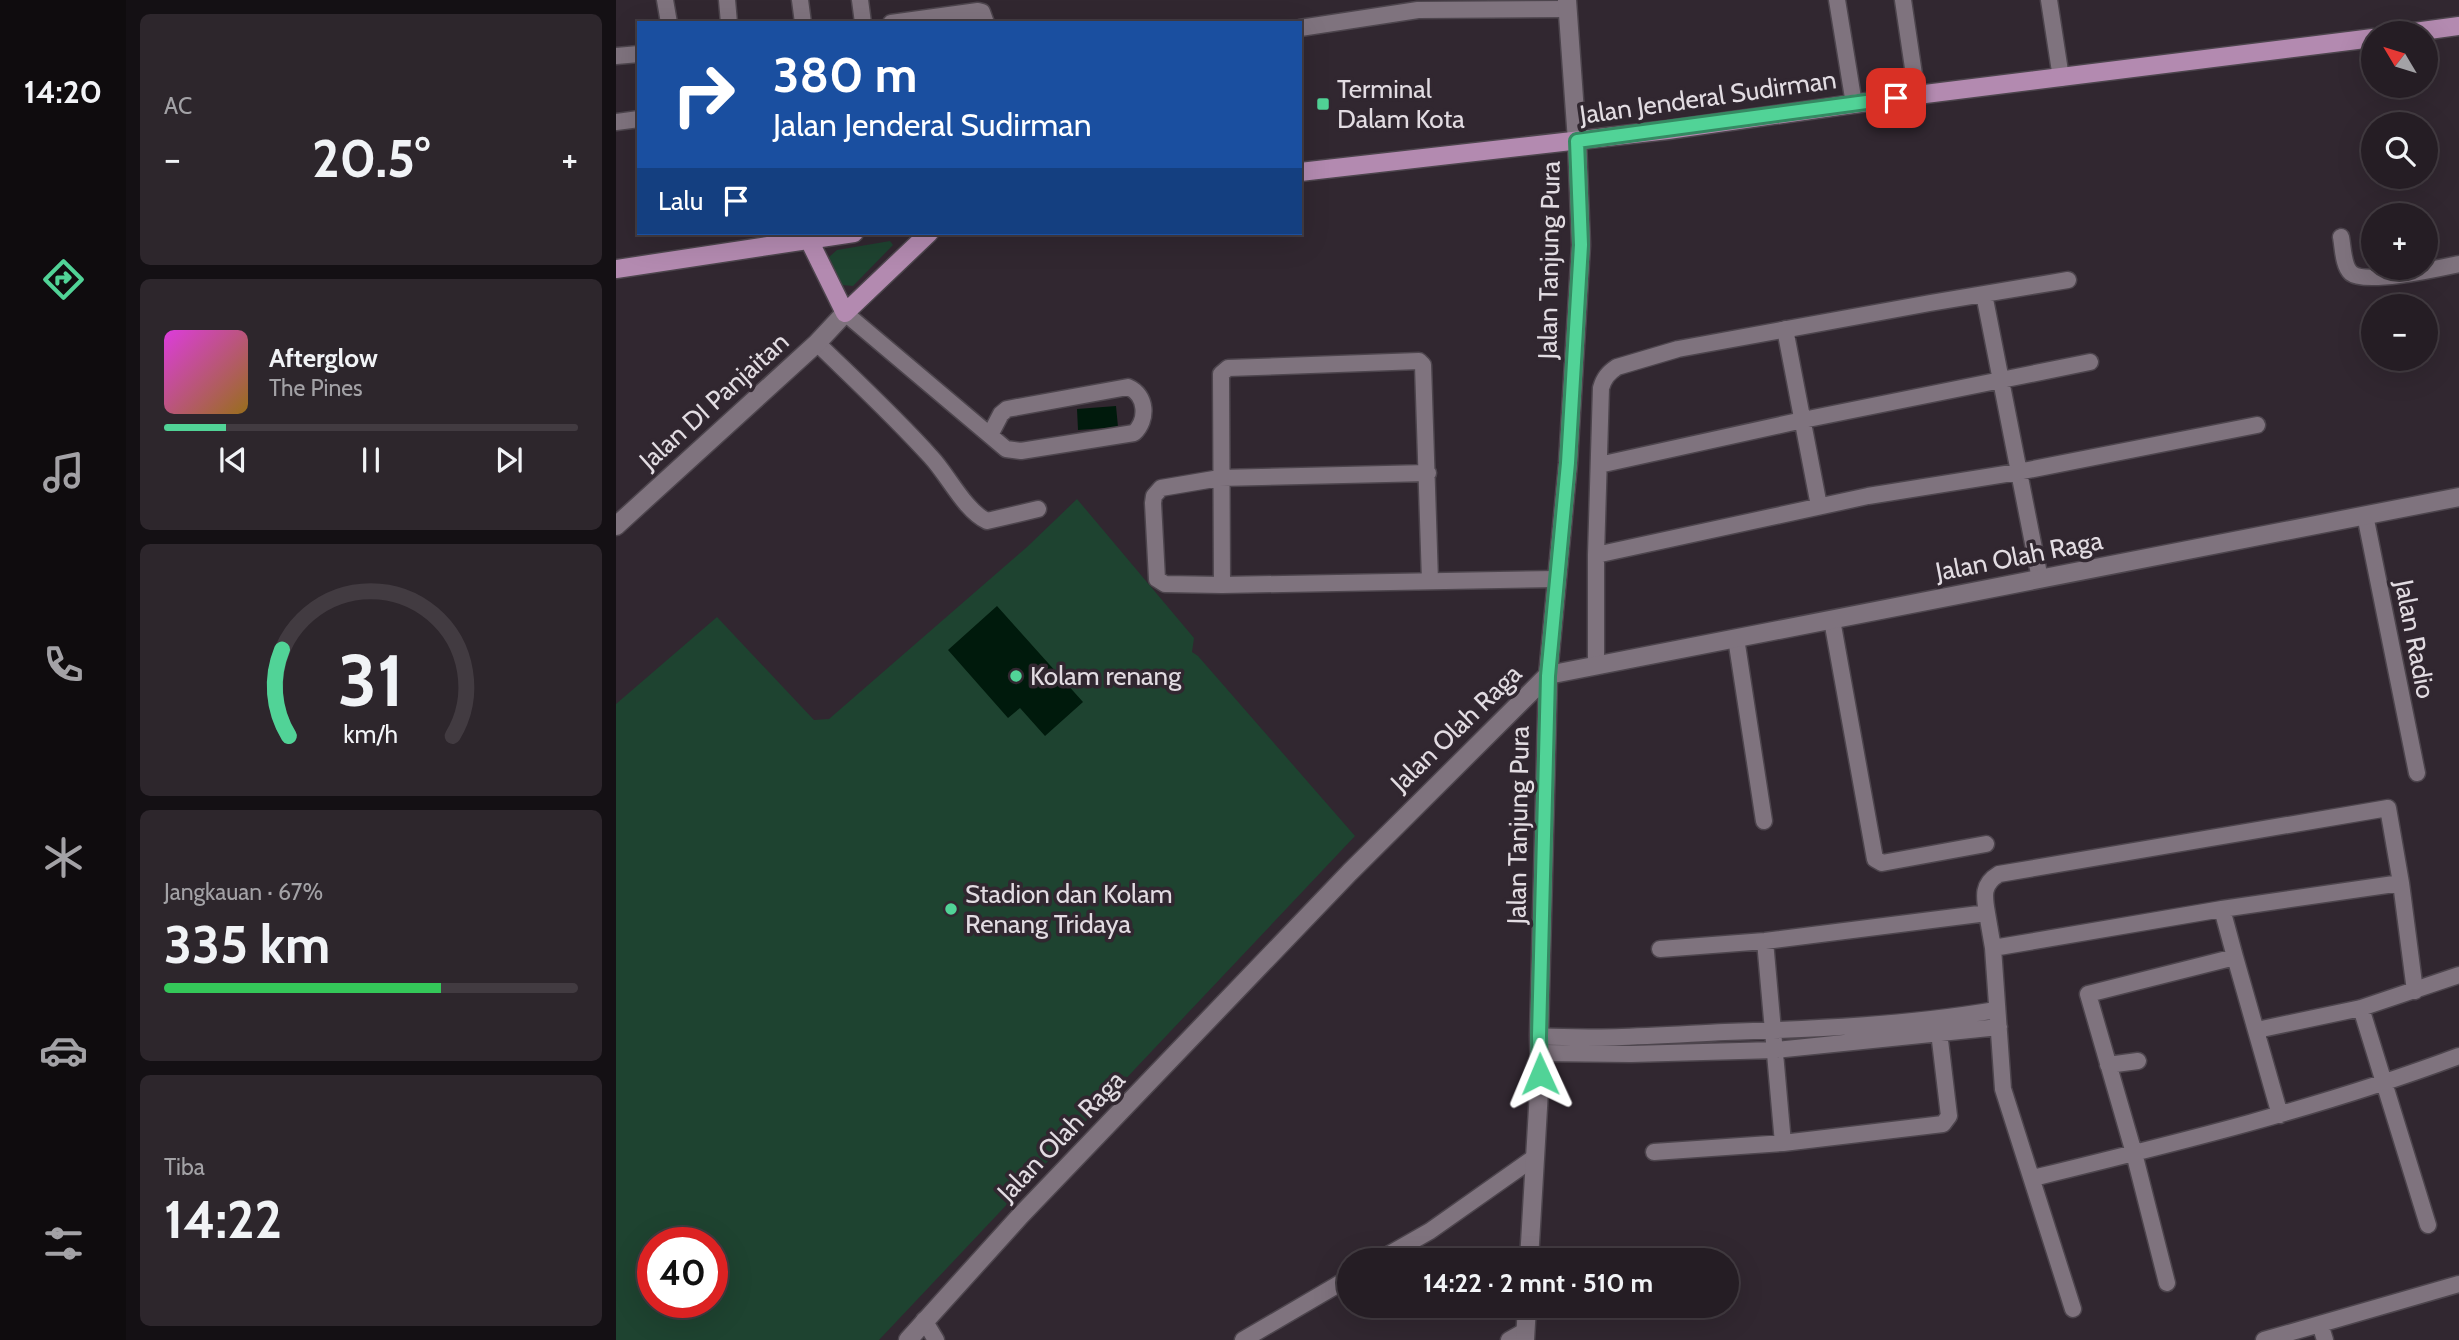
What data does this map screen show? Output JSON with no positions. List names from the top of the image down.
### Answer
{
  "streets": {
    "main road": ["Jalan Jenderal Sudirman"],
    "street": [
      "Jalan Tanjung Pura",
      "Jalan DI Panjaitan",
      "Jalan Olah Raga",
      "Jalan Radio"
    ]
  },
  "crossings": [
    ["Jalan Jenderal Sudirman", "Jalan Tanjung Pura"],
    ["Jalan Tanjung Pura", "Jalan Olah Raga"],
    ["Jalan Olah Raga", "Jalan Radio"]
  ],
  "places": {
    "transit": ["Terminal Dalam Kota"],
    "other": ["Kolam renang", "Stadion dan Kolam Renang Tridaya"]
  },
  "north": "top left",
  "page": {
    "tabs": "14:20",
    "tile": [
      "AC",
      ["Jangkauan · 67%", "335 km"],
      ["Tiba", "14:22"]
    ],
    "map_buttons": ["+", "−"],
    "turn": ["380 m", "Jalan Jenderal Sudirman"],
    "heat": ["−", "20.5°", "+"],
    "then": "Lalu",
    "song": ["Afterglow", "The Pines"],
    "limit": "40",
    "trip": "14:22 · 2 mnt · 510 m",
    "gauge": ["31", "km/h"]
  }
}
